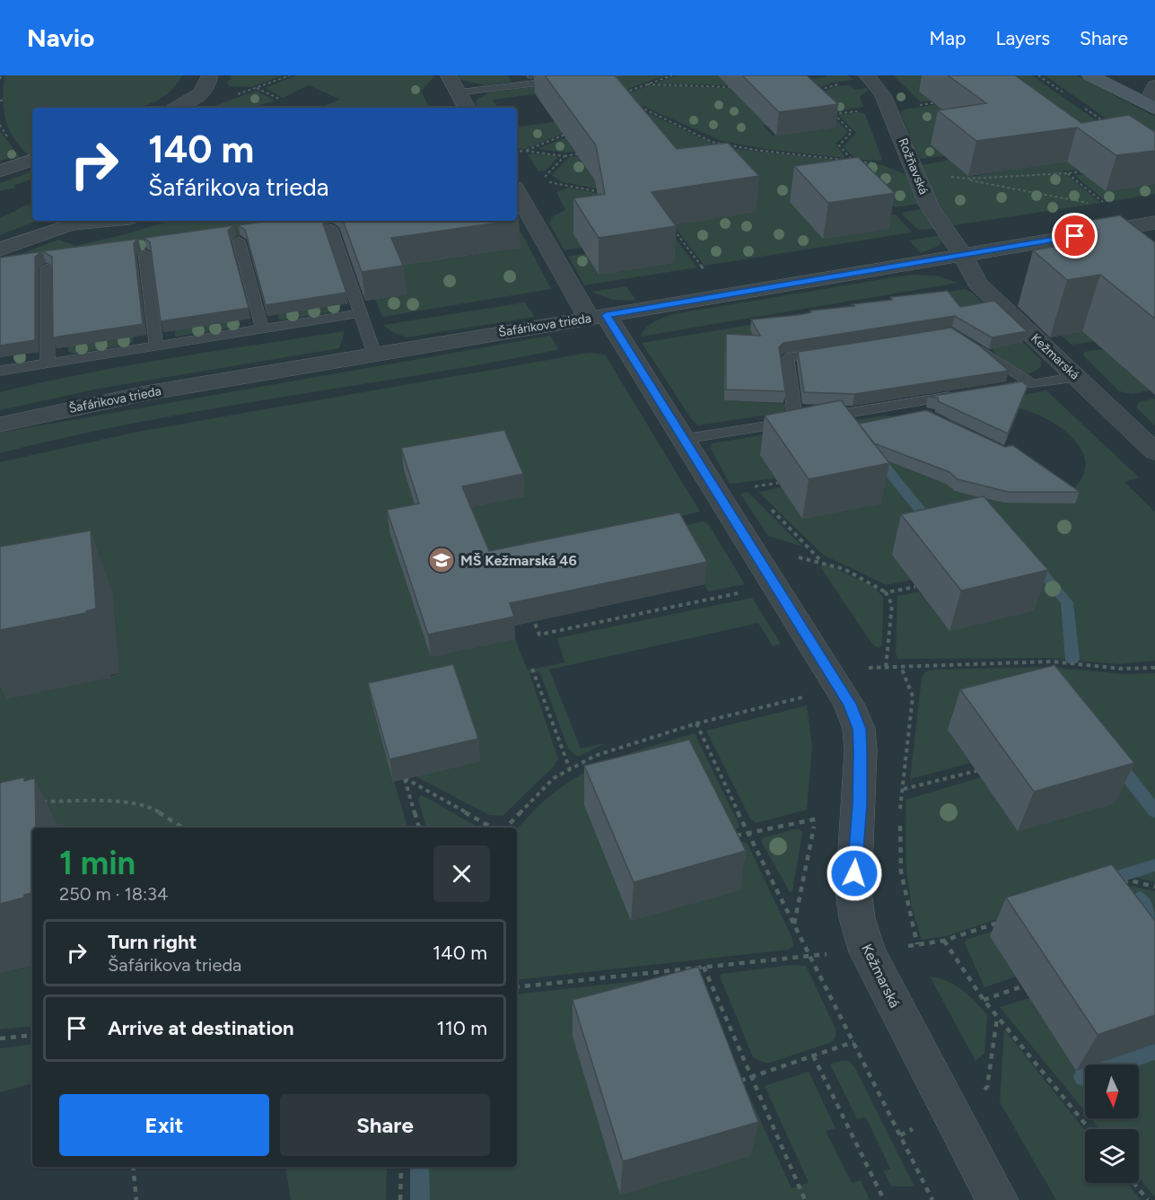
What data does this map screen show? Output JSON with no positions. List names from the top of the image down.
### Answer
{
  "streets": {
    "street": ["Rožňavská", "Šafárikova trieda", "Kežmarská"]
  },
  "crossings": [
    ["Rožňavská", "Šafárikova trieda"],
    ["Rožňavská", "Kežmarská"],
    ["Šafárikova trieda", "Kežmarská"]
  ],
  "places": {
    "school or university": ["MŠ Kežmarská 46"]
  },
  "north": "bottom",
  "page": {
    "header": "Navio",
    "nav": ["Map", "Layers", "Share"],
    "turn": ["140 m", "Šafárikova trieda"],
    "heading": ["1 min", "250 m · 18:34"],
    "list": [
      {
        "name": "Turn right",
        "note": "Šafárikova trieda",
        "value": "140 m"
      },
      {
        "name": "Arrive at destination",
        "value": "110 m"
      }
    ],
    "buttons": ["Exit", "Share"]
  }
}
